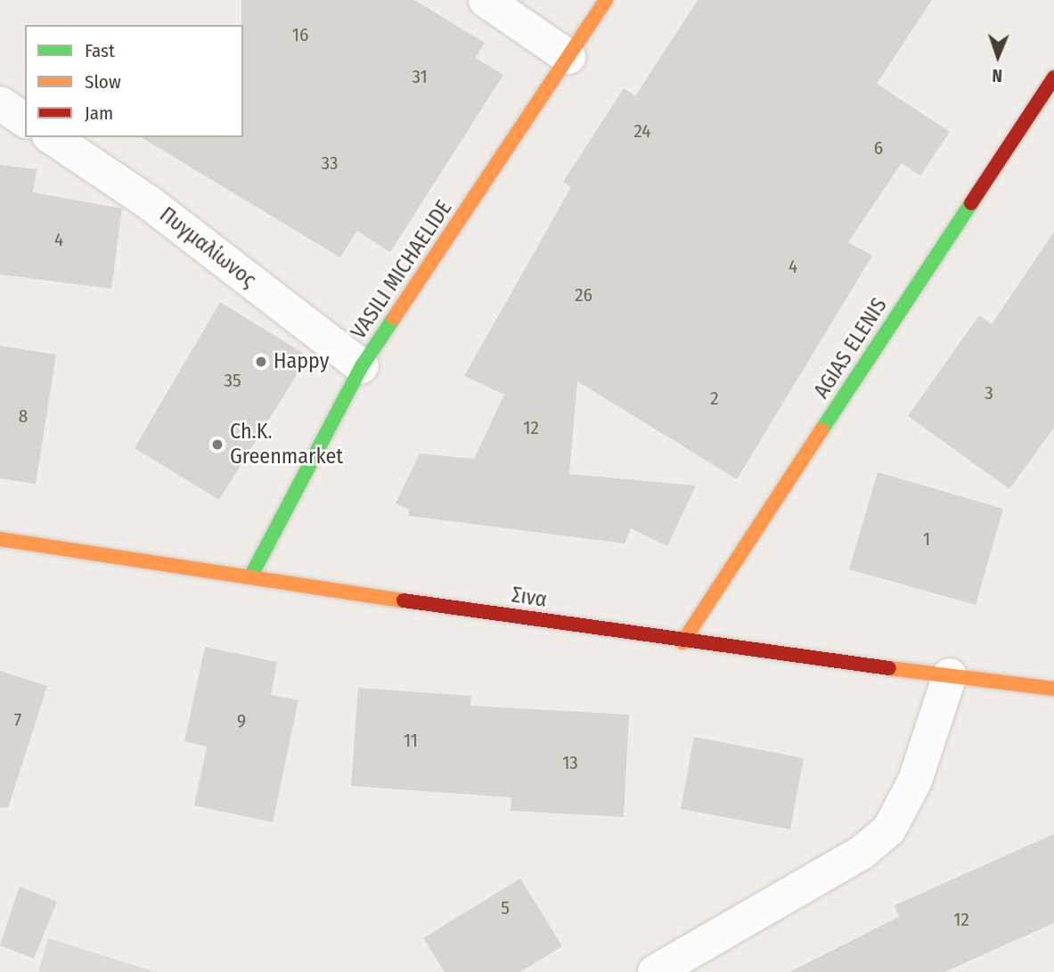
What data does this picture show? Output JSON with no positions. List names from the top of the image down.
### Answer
{
  "streets": {
    "street": [
      "Πυγμαλίωνος",
      "VASILI MICHAELIDE",
      "AGIAS ELENIS",
      "Σινα"
    ]
  },
  "crossings": [
    ["Πυγμαλίωνος", "VASILI MICHAELIDE"],
    ["VASILI MICHAELIDE", "Σινα"],
    ["AGIAS ELENIS", "Σινα"]
  ],
  "places": ["Happy", "Ch.K. Greenmarket"],
  "house_numbers": [
    "16",
    "31",
    "24",
    "6",
    "33",
    "4",
    "4",
    "26",
    "35",
    "3",
    "2",
    "8",
    "12",
    "1",
    "7",
    "9",
    "11",
    "13",
    "5",
    "12"
  ],
  "legend": ["Fast", "Slow", "Jam"],
  "north": "bottom"
}
